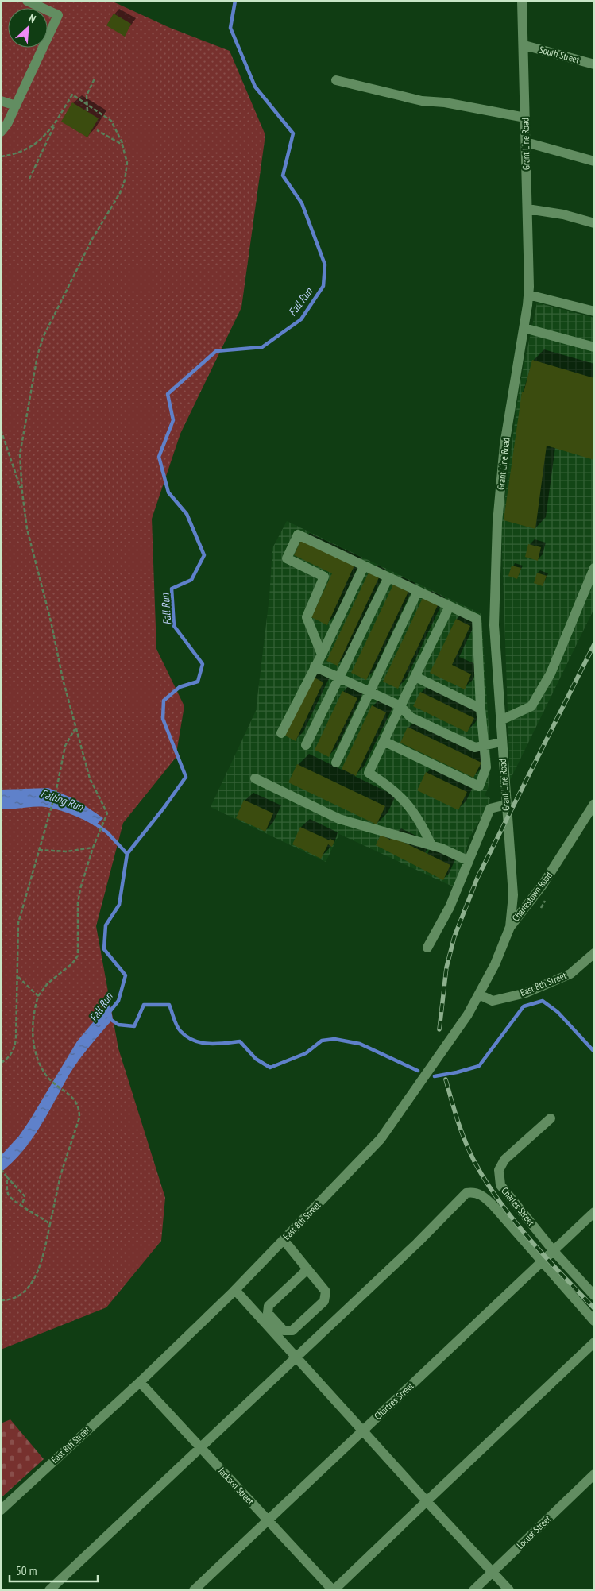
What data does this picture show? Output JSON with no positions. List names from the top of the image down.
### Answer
{
  "streets": {
    "street": [
      "South Street",
      "Grant Line Road",
      "Charlestown Road",
      "East 8th Street",
      "Charles Street",
      "Chartres Street",
      "Jackson Street",
      "Locust Street"
    ]
  },
  "crossings": [
    ["South Street", "Grant Line Road"],
    ["Grant Line Road", "Charlestown Road"],
    ["Charlestown Road", "East 8th Street"],
    ["East 8th Street", "Jackson Street"],
    ["Charles Street", "Chartres Street"],
    ["Chartres Street", "Jackson Street"]
  ],
  "water": ["Fall Run", "Falling Run"],
  "scale_bar": "50 m",
  "north": "top right"
}
